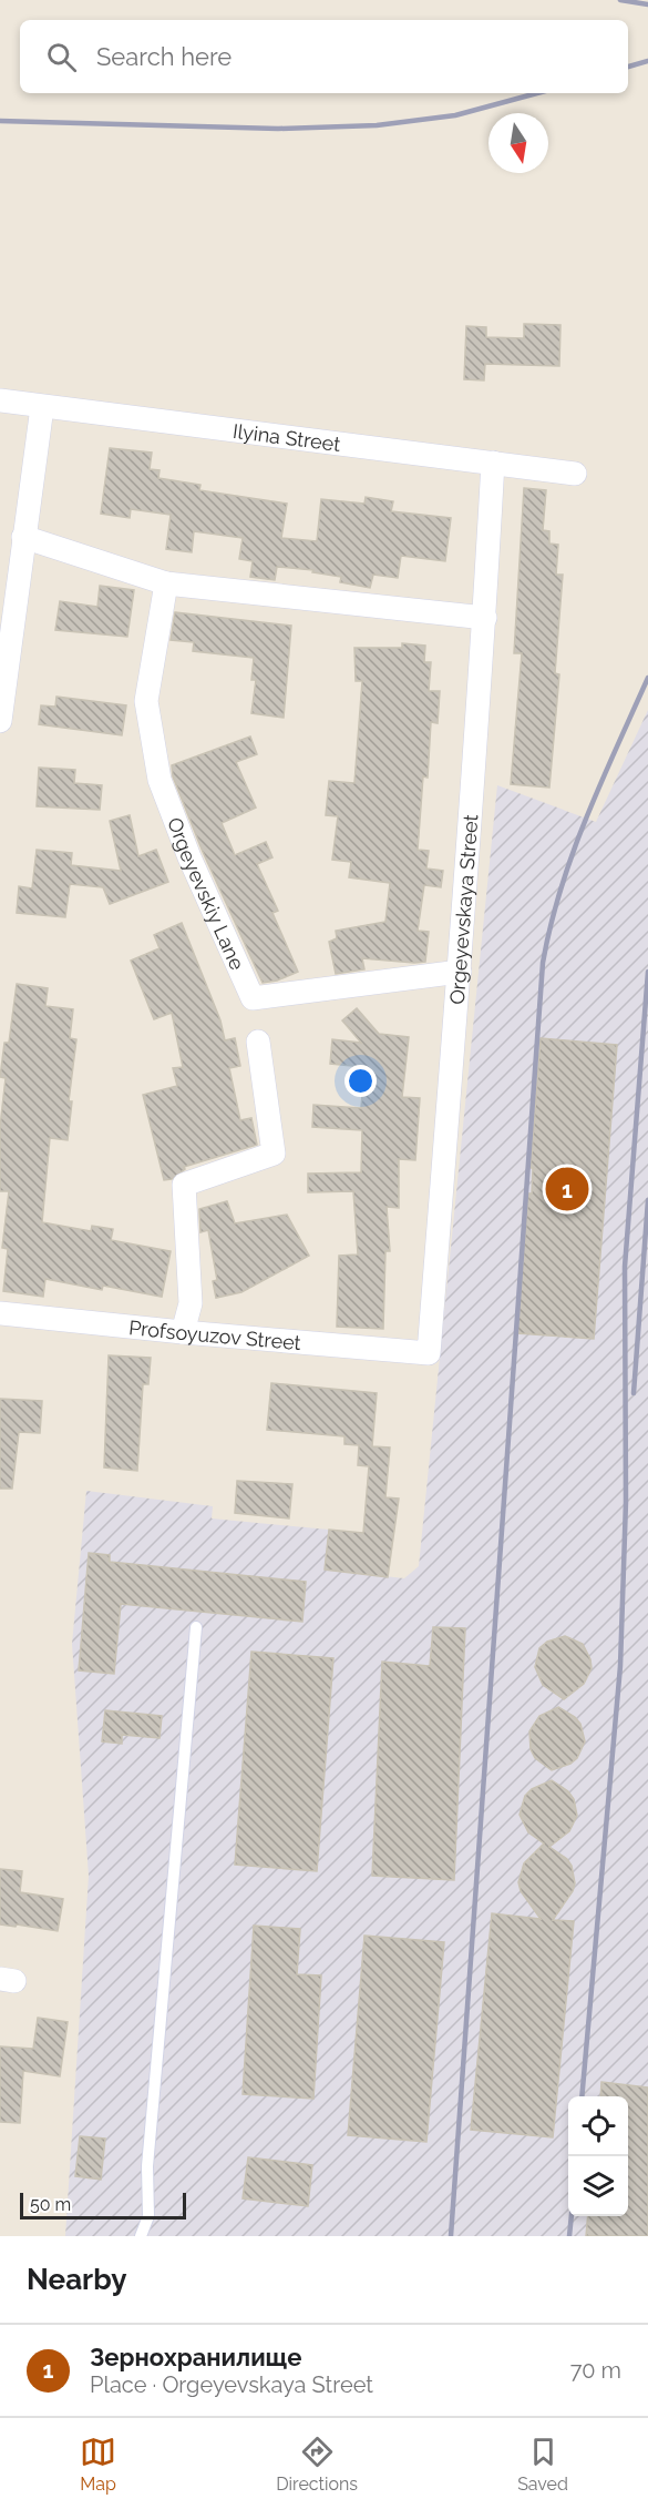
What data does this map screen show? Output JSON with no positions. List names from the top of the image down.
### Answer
{
  "streets": {
    "street": [
      "Ilyina Street",
      "Orgeyevskiy Lane",
      "Orgeyevskaya Street",
      "Profsoyuzov Street"
    ]
  },
  "crossings": [
    ["Ilyina Street", "Orgeyevskaya Street"],
    ["Orgeyevskiy Lane", "Orgeyevskaya Street"],
    ["Orgeyevskaya Street", "Profsoyuzov Street"]
  ],
  "scale_bar": "50 m",
  "north": "bottom",
  "page": {
    "search": "Search here",
    "pins": "1",
    "scale": "50 m",
    "heading": "Nearby",
    "list": [
      {
        "mark": "1",
        "name": "Зернохранилище",
        "note": "Place · Orgeyevskaya Street",
        "value": "70 m"
      }
    ],
    "nav": ["Map", "Directions", "Saved"]
  }
}
